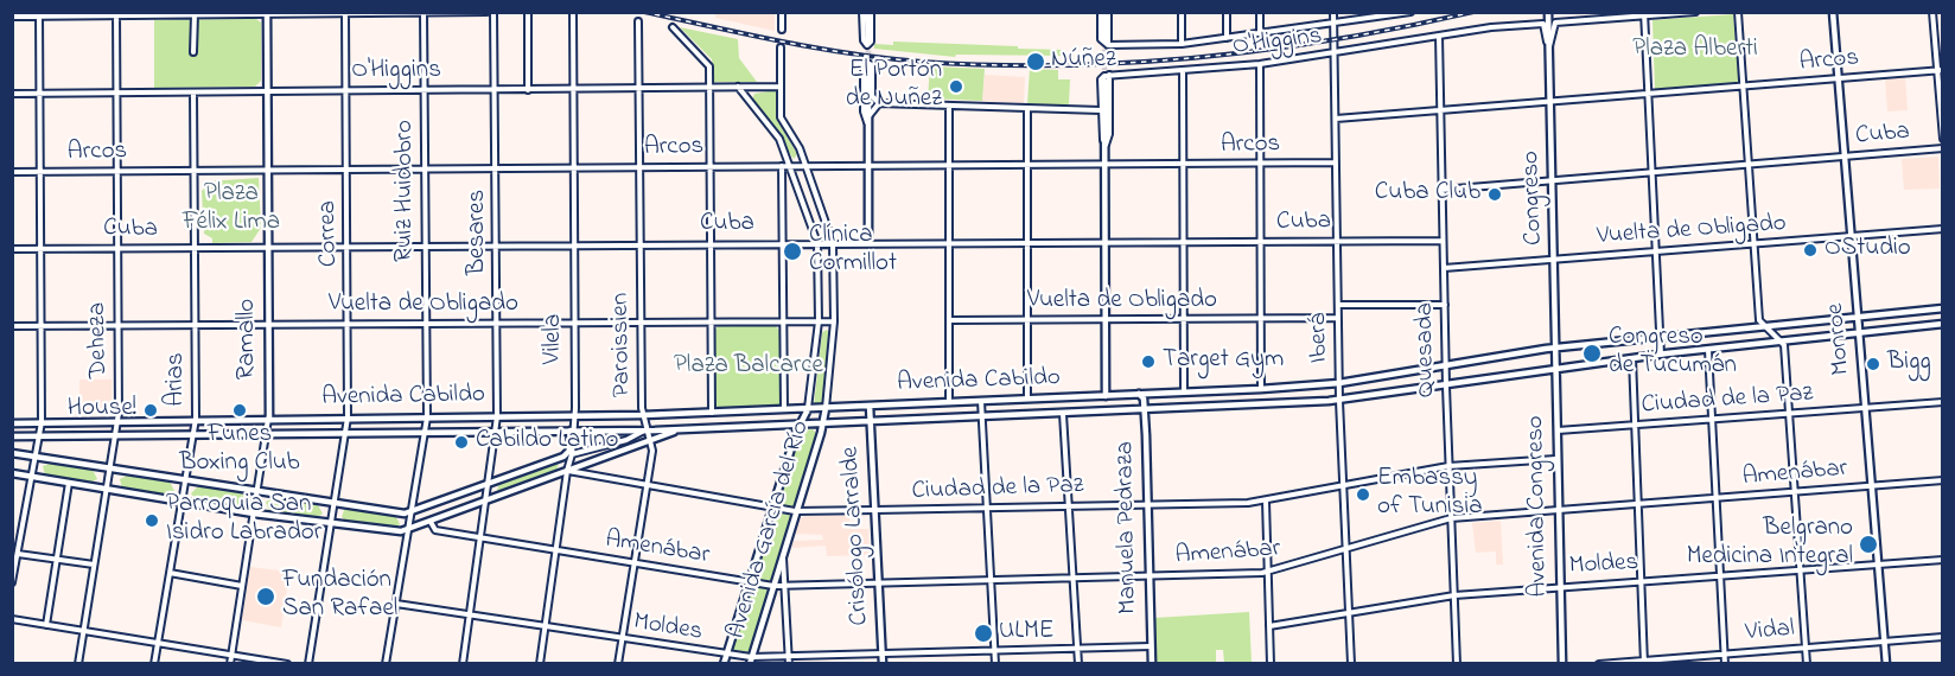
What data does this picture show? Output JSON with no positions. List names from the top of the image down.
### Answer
{
  "streets": {
    "main road": [
      "Congreso",
      "Ramallo",
      "Vilela",
      "Monroe",
      "Avenida Cabildo",
      "Avenida Congreso",
      "Manuela Pedraza",
      "Avenida García del Río",
      "Crisólogo Larralde"
    ],
    "street": [
      "O'Higgins",
      "Arcos",
      "Cuba",
      "Ruiz Huidobro",
      "Vuelta de Obligado",
      "Besares",
      "Correa",
      "Iberá",
      "Deheza",
      "Paroissien",
      "Quesada",
      "Arias",
      "Ciudad de la Paz",
      "Amenábar",
      "Moldes",
      "Vidal"
    ]
  },
  "crossings": [
    ["O'Higgins", "Ruiz Huidobro"],
    ["O'Higgins", "Congreso"],
    ["O'Higgins", "Besares"],
    ["O'Higgins", "Correa"],
    ["O'Higgins", "Iberá"],
    ["O'Higgins", "Ramallo"],
    ["O'Higgins", "Vilela"],
    ["O'Higgins", "Deheza"],
    ["O'Higgins", "Paroissien"],
    ["O'Higgins", "Quesada"],
    ["O'Higgins", "Arias"],
    ["Arcos", "Ruiz Huidobro"],
    ["Arcos", "Congreso"],
    ["Arcos", "Besares"],
    ["Arcos", "Correa"],
    ["Arcos", "Iberá"],
    ["Arcos", "Ramallo"],
    ["Arcos", "Vilela"],
    ["Arcos", "Monroe"],
    ["Arcos", "Deheza"],
    ["Arcos", "Paroissien"],
    ["Arcos", "Quesada"],
    ["Arcos", "Arias"],
    ["Cuba", "Ruiz Huidobro"],
    ["Cuba", "Congreso"],
    ["Cuba", "Besares"],
    ["Cuba", "Correa"],
    ["Cuba", "Iberá"],
    ["Cuba", "Ramallo"],
    ["Cuba", "Vilela"],
    ["Cuba", "Monroe"],
    ["Cuba", "Deheza"],
    ["Cuba", "Paroissien"],
    ["Cuba", "Quesada"],
    ["Cuba", "Arias"],
    ["Ruiz Huidobro", "Vuelta de Obligado"],
    ["Ruiz Huidobro", "Avenida Cabildo"],
    ["Ruiz Huidobro", "Moldes"],
    ["Congreso", "Vuelta de Obligado"],
    ["Congreso", "Avenida Cabildo"],
    ["Congreso", "Avenida Congreso"],
    ["Vuelta de Obligado", "Besares"],
    ["Vuelta de Obligado", "Correa"],
    ["Vuelta de Obligado", "Iberá"],
    ["Vuelta de Obligado", "Ramallo"],
    ["Vuelta de Obligado", "Vilela"],
    ["Vuelta de Obligado", "Monroe"],
    ["Vuelta de Obligado", "Deheza"],
    ["Vuelta de Obligado", "Paroissien"],
    ["Vuelta de Obligado", "Quesada"],
    ["Vuelta de Obligado", "Arias"],
    ["Besares", "Avenida Cabildo"],
    ["Besares", "Amenábar"],
    ["Besares", "Moldes"],
    ["Correa", "Avenida Cabildo"],
    ["Iberá", "Avenida Cabildo"],
    ["Iberá", "Ciudad de la Paz"],
    ["Iberá", "Amenábar"],
    ["Iberá", "Moldes"],
    ["Ramallo", "Avenida Cabildo"],
    ["Vilela", "Avenida Cabildo"],
    ["Vilela", "Ciudad de la Paz"],
    ["Vilela", "Amenábar"],
    ["Vilela", "Moldes"],
    ["Monroe", "Avenida Cabildo"],
    ["Monroe", "Ciudad de la Paz"],
    ["Monroe", "Amenábar"],
    ["Monroe", "Moldes"],
    ["Monroe", "Vidal"],
    ["Deheza", "Avenida Cabildo"],
    ["Paroissien", "Avenida Cabildo"],
    ["Quesada", "Avenida Cabildo"],
    ["Quesada", "Ciudad de la Paz"],
    ["Quesada", "Amenábar"],
    ["Quesada", "Moldes"],
    ["Arias", "Avenida Cabildo"],
    ["Avenida Cabildo", "Avenida Congreso"],
    ["Avenida Cabildo", "Manuela Pedraza"],
    ["Avenida Cabildo", "Avenida García del Río"],
    ["Avenida Cabildo", "Crisólogo Larralde"],
    ["Ciudad de la Paz", "Avenida Congreso"],
    ["Ciudad de la Paz", "Manuela Pedraza"],
    ["Ciudad de la Paz", "Avenida García del Río"],
    ["Ciudad de la Paz", "Crisólogo Larralde"],
    ["Amenábar", "Avenida Congreso"],
    ["Amenábar", "Manuela Pedraza"],
    ["Amenábar", "Avenida García del Río"],
    ["Amenábar", "Crisólogo Larralde"],
    ["Avenida Congreso", "Moldes"],
    ["Manuela Pedraza", "Moldes"],
    ["Avenida García del Río", "Moldes"],
    ["Crisólogo Larralde", "Moldes"]
  ],
  "parks": ["Plaza Alberti", "Plaza Félix Lima", "Plaza Balcarce"],
  "places": [
    "Núñez",
    "El Portón de Nuñez",
    "Cuba Club",
    "OStudio",
    "Clínica Cormillot",
    "Congreso de Tucumán",
    "Target Gym",
    "Bigg",
    "House!",
    "Funes Boxing Club",
    "Cabildo Latino",
    "Embassy of Tunisia",
    "Parroquia San Isidro Labrador",
    "Belgrano Medicina Integral",
    "Fundación San Rafael",
    "ULME"
  ]
}
